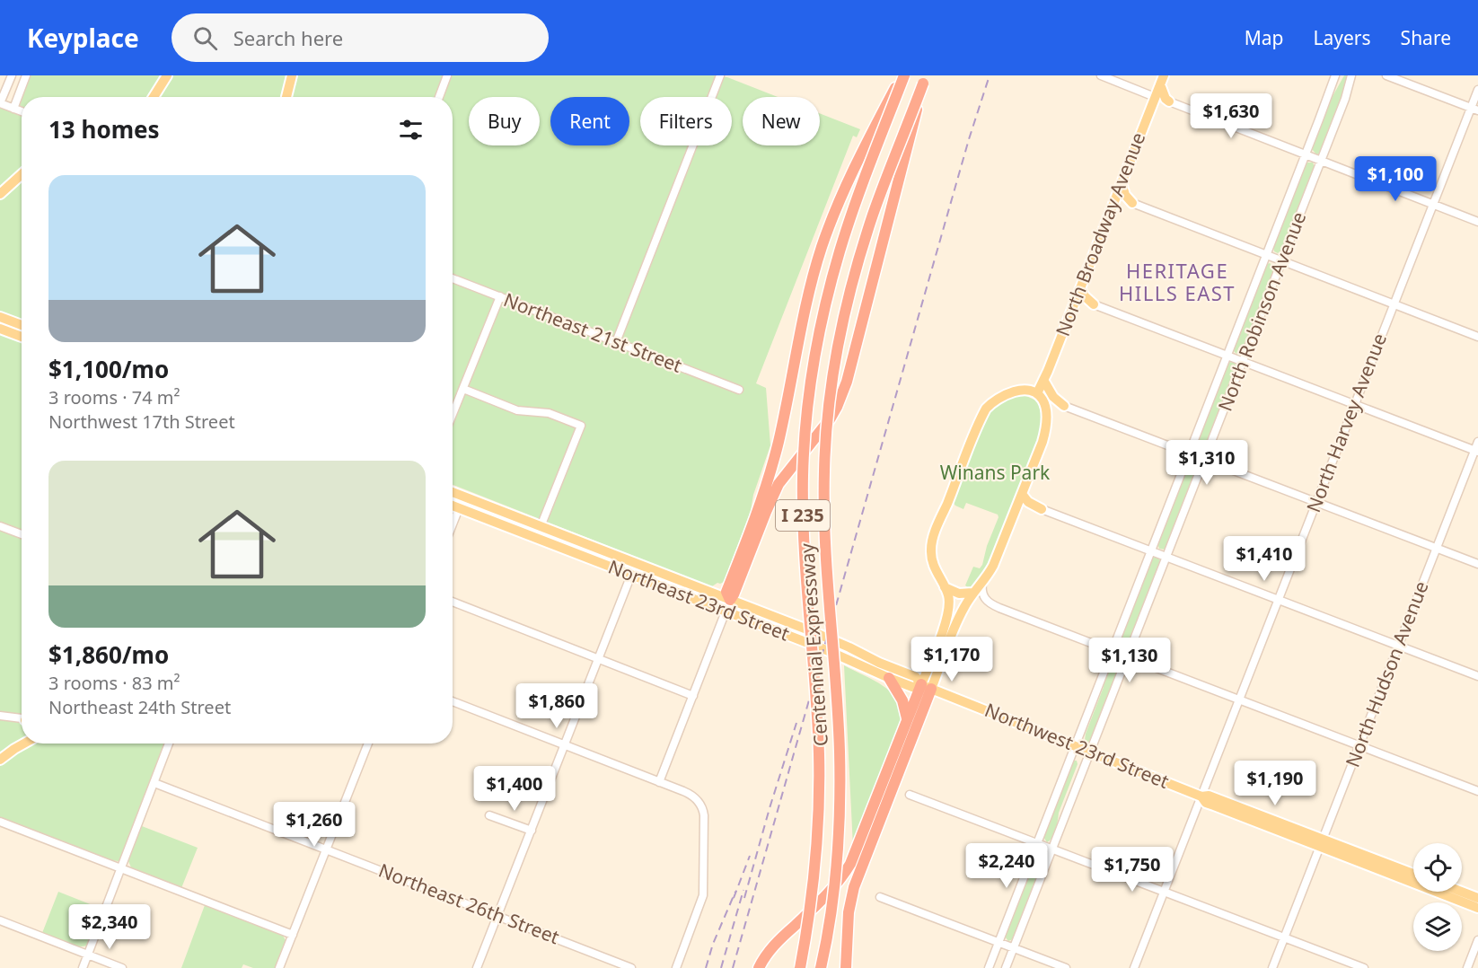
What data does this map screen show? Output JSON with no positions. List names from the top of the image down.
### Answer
{
  "streets": {
    "highway": ["I 235", "Centennial Expressway"],
    "main road": ["North Broadway Avenue", "Northeast 23rd Street", "Northwest 23rd Street"],
    "street": [
      "North Robinson Avenue",
      "Northeast 21st Street",
      "North Harvey Avenue",
      "North Hudson Avenue",
      "Northeast 26th Street"
    ]
  },
  "crossings": [
    ["North Robinson Avenue", "Northwest 23rd Street"],
    ["North Harvey Avenue", "Northwest 23rd Street"],
    ["Northeast 23rd Street", "Northwest 23rd Street"],
    ["North Hudson Avenue", "Northwest 23rd Street"]
  ],
  "districts": ["HERITAGE HILLS EAST"],
  "parks": ["Winans Park"],
  "page": {
    "header": "Keyplace",
    "search": "Search here",
    "nav": ["Map", "Layers", "Share"],
    "price": [
      "$1,630",
      "$1,100",
      "$1,310",
      "$1,410",
      "$1,170",
      "$1,130",
      "$1,860",
      "$1,190",
      "$1,400",
      "$1,260",
      "$2,240",
      "$1,750",
      "$2,340"
    ],
    "chip": [
      "Buy",
      "Rent",
      "Filters",
      "New"
    ],
    "heading": "13 homes",
    "list": [
      {
        "name": "$1,100/mo",
        "note": "3 rooms · 74 m² · Northwest 17th Street"
      },
      {
        "name": "$1,860/mo",
        "note": "3 rooms · 83 m² · Northeast 24th Street"
      }
    ]
  }
}
